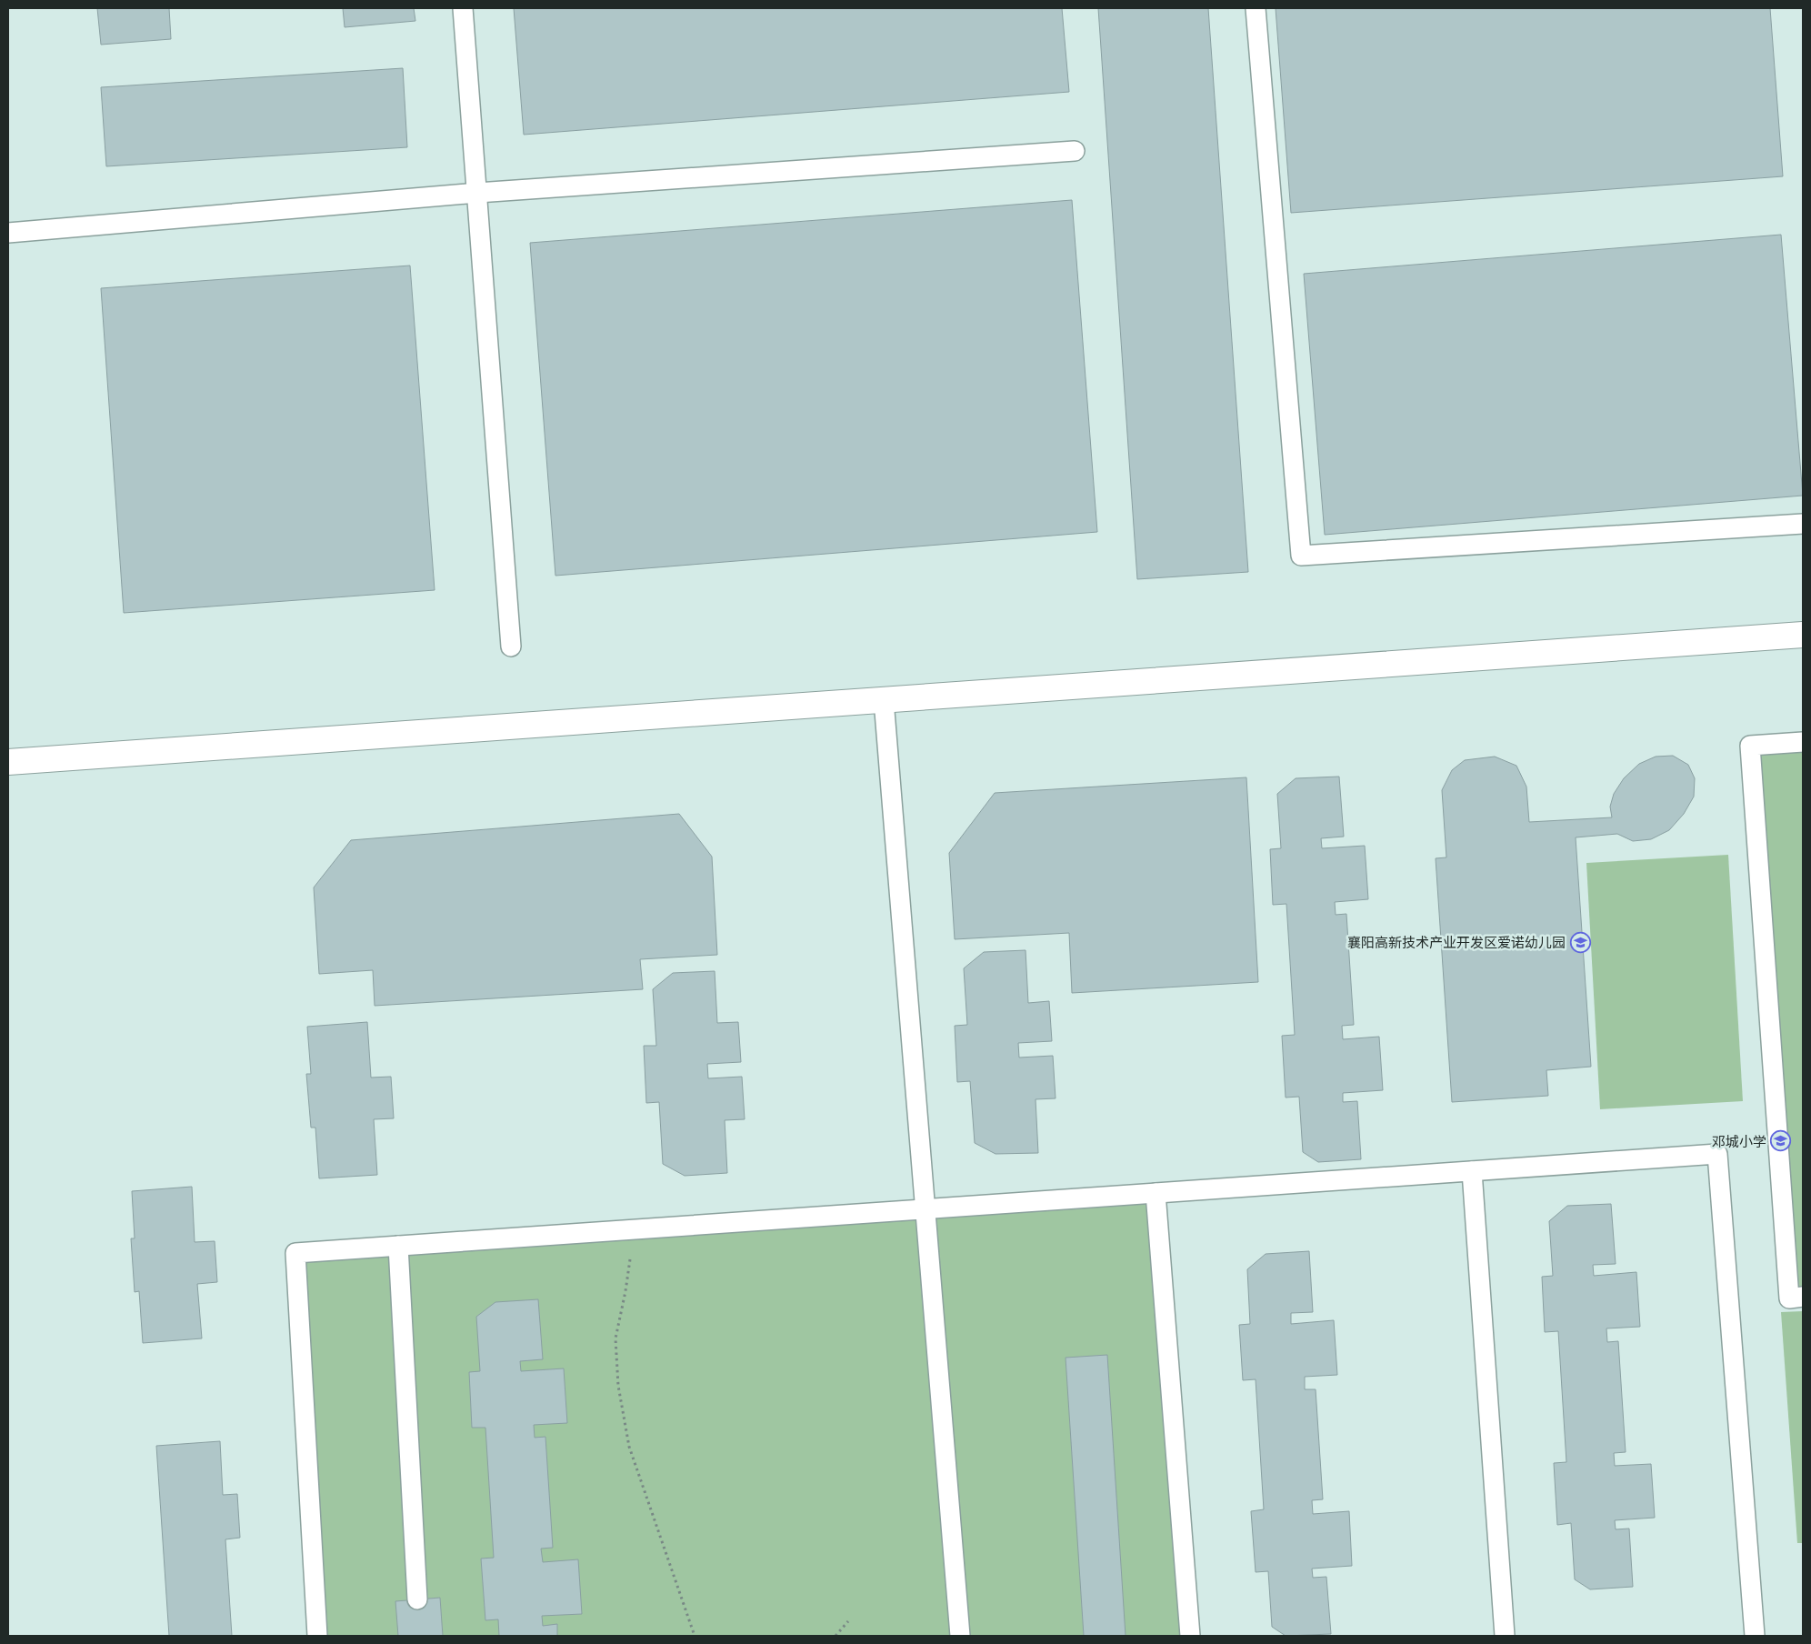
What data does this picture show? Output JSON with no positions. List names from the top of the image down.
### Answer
{
  "places": {
    "school or university": ["襄阳高新技术产业开发区爱诺幼儿园", "邓城小学"]
  }
}
